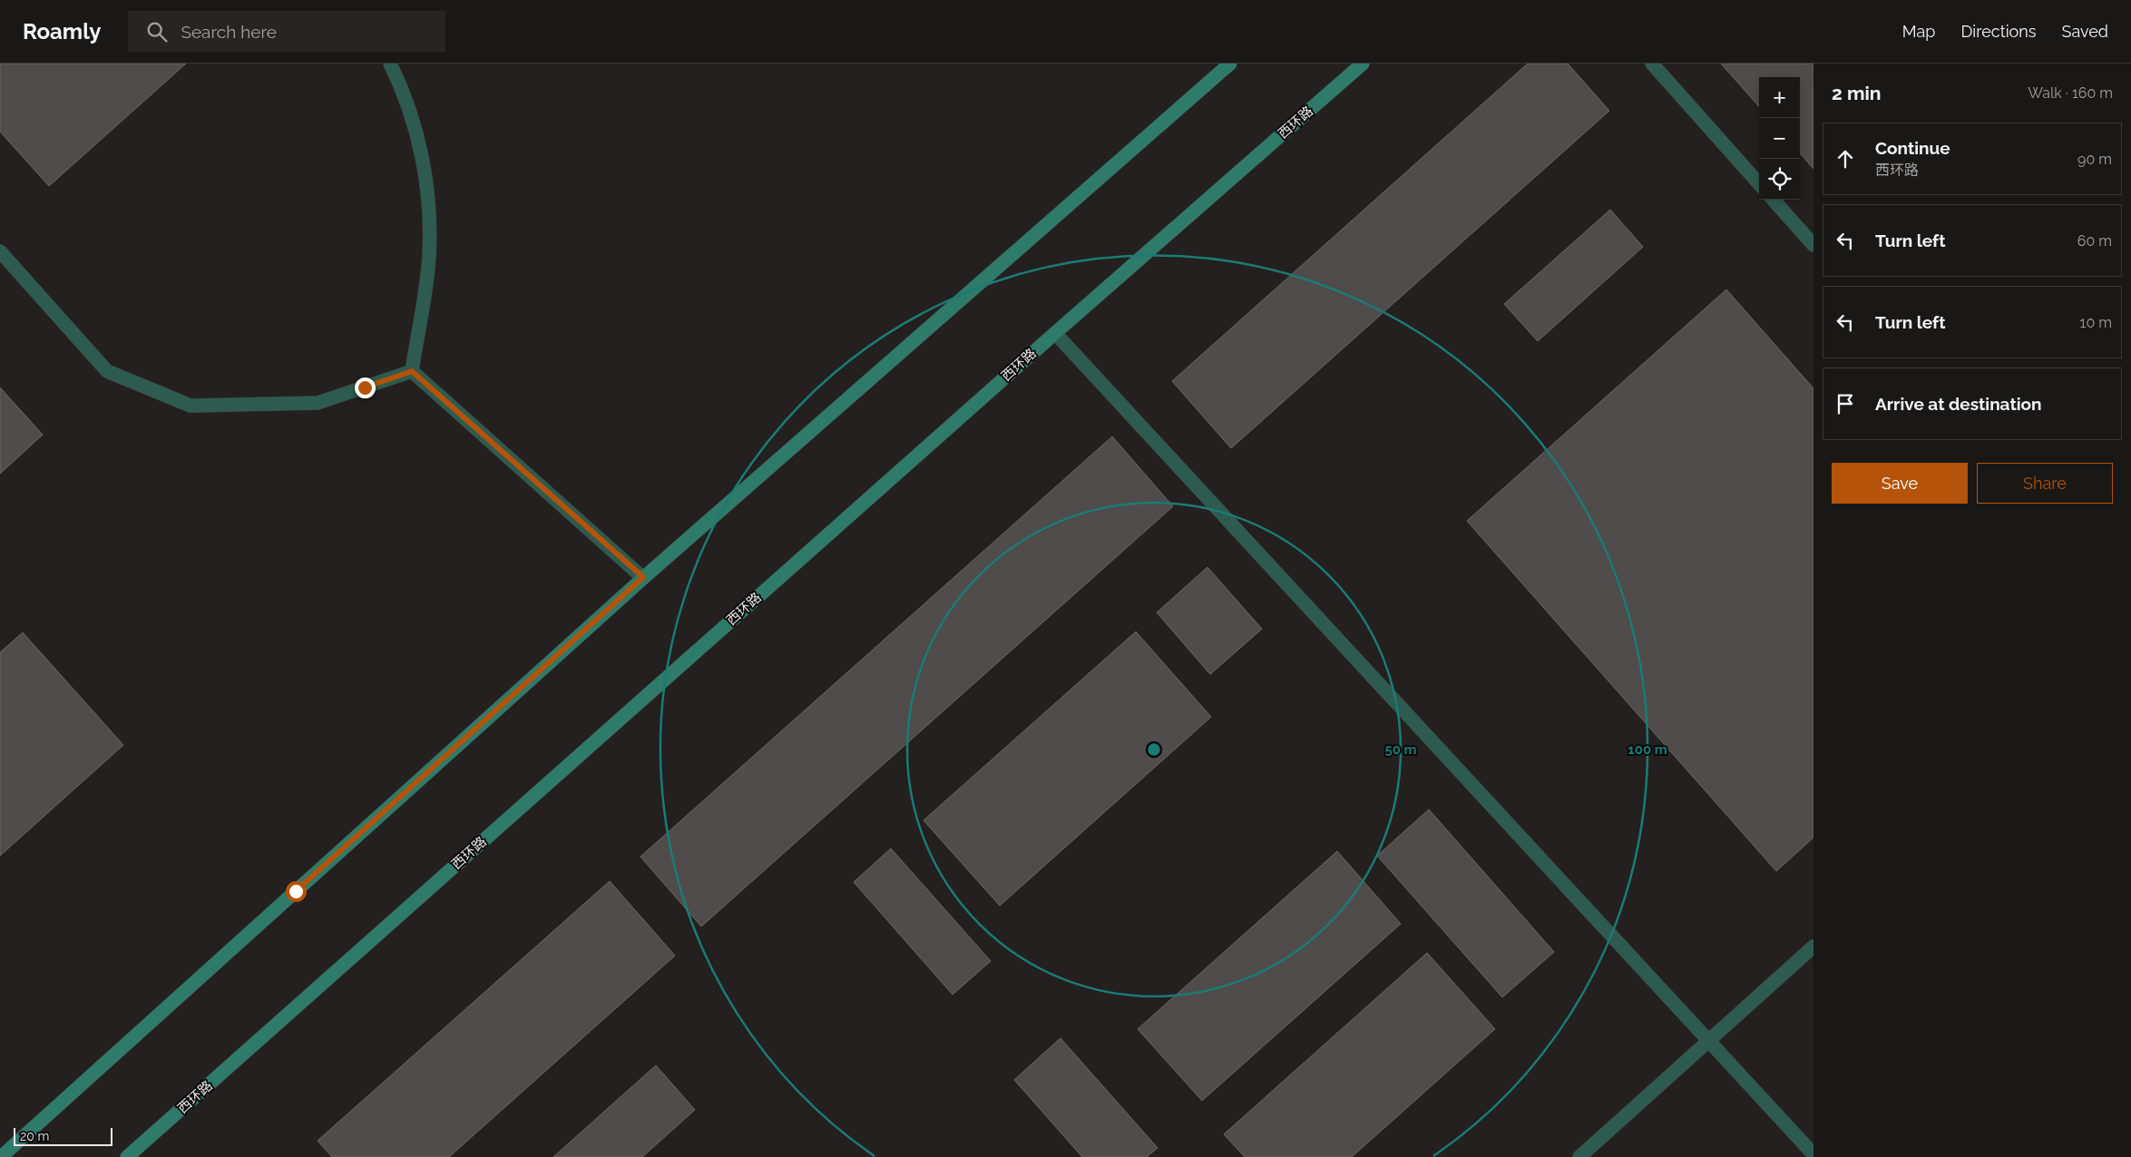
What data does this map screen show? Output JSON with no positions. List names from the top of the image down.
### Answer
{
  "streets": {
    "main road": ["西环路"]
  },
  "scale_bar": "20 m",
  "page": {
    "header": "Roamly",
    "search": "Search here",
    "nav": ["Map", "Directions", "Saved"],
    "heading": ["2 min", "Walk · 160 m"],
    "map_buttons": ["+", "−"],
    "list": [
      ["Continue", "西环路", "90 m"],
      ["Turn left", "60 m"],
      ["Turn left", "10 m"],
      "Arrive at destination"
    ],
    "buttons": ["Save", "Share"],
    "scale": "20 m"
  },
  "rings": ["50 m", "100 m"]
}
